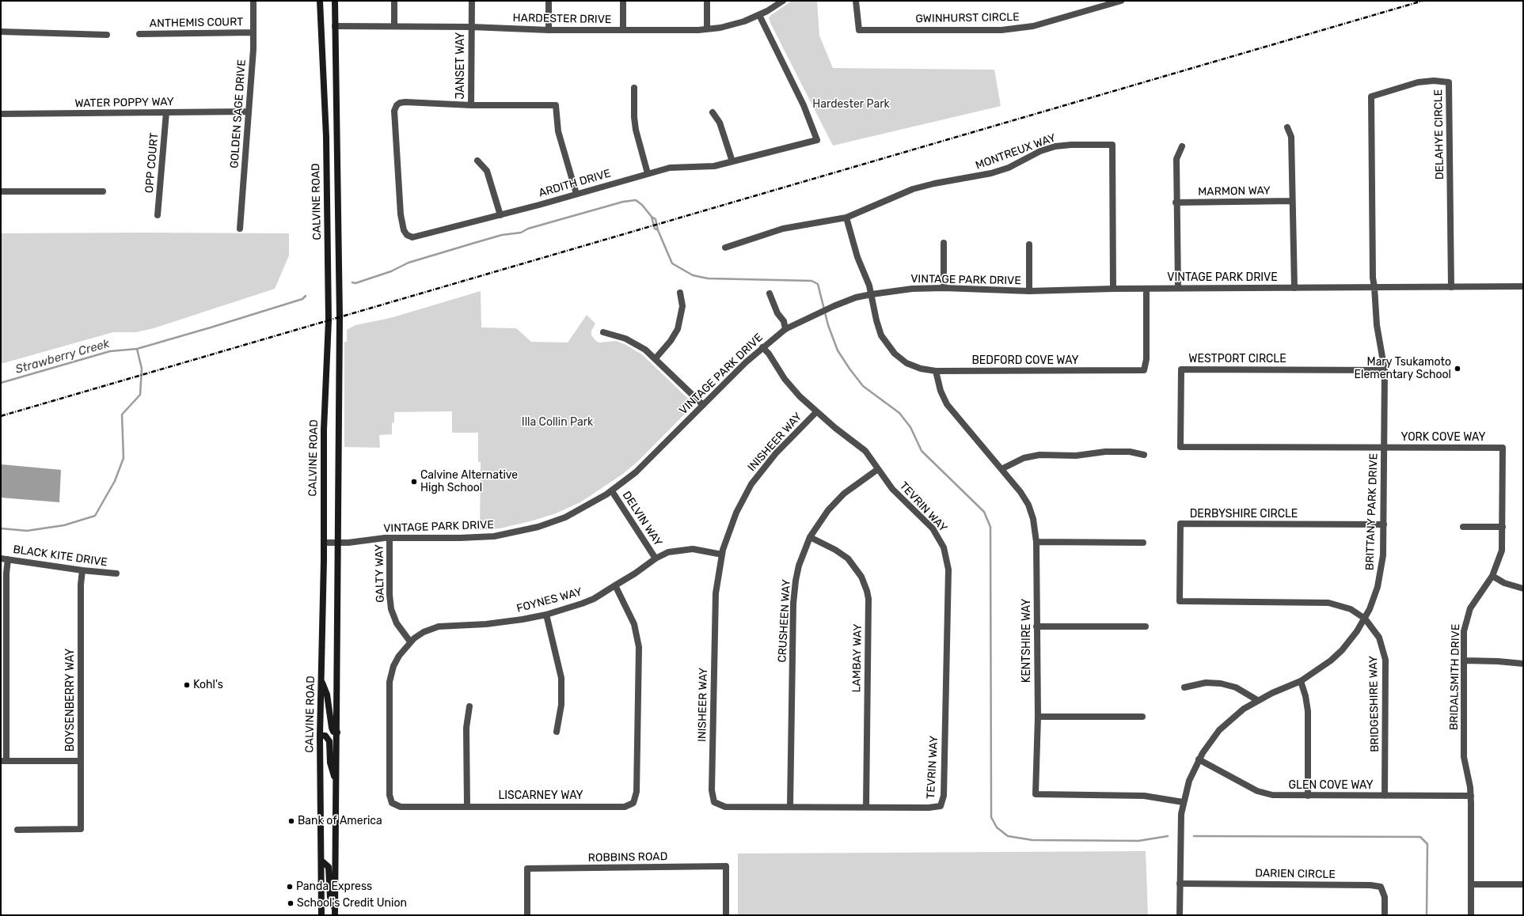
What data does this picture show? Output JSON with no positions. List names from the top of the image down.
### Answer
{
  "streets": {
    "main road": ["CALVINE ROAD"],
    "street": [
      "GWINHURST CIRCLE",
      "HARDESTER DRIVE",
      "ANTHEMIS COURT",
      "JANSET WAY",
      "WATER POPPY WAY",
      "GOLDEN SAGE DRIVE",
      "DELAHYE CIRCLE",
      "MONTREUX WAY",
      "OPP COURT",
      "ARDITH DRIVE",
      "MARMON WAY",
      "VINTAGE PARK DRIVE",
      "WESTPORT CIRCLE",
      "BEDFORD COVE WAY",
      "YORK COVE WAY",
      "INISHEER WAY",
      "TEVRIN WAY",
      "BRITTANY PARK DRIVE",
      "DERBYSHIRE CIRCLE",
      "DELVIN WAY",
      "BLACK KITE DRIVE",
      "GALTY WAY",
      "FOYNES WAY",
      "CRUSHEEN WAY",
      "KENTSHIRE WAY",
      "LAMBAY WAY",
      "BRIDALSMITH DRIVE",
      "BOYSENBERRY WAY",
      "BRIDGESHIRE WAY",
      "GLEN COVE WAY",
      "LISCARNEY WAY",
      "ROBBINS ROAD",
      "DARIEN CIRCLE"
    ]
  },
  "crossings": [
    ["HARDESTER DRIVE", "JANSET WAY"],
    ["HARDESTER DRIVE", "ARDITH DRIVE"],
    ["HARDESTER DRIVE", "CALVINE ROAD"],
    ["ANTHEMIS COURT", "GOLDEN SAGE DRIVE"],
    ["JANSET WAY", "ARDITH DRIVE"],
    ["WATER POPPY WAY", "GOLDEN SAGE DRIVE"],
    ["WATER POPPY WAY", "OPP COURT"],
    ["DELAHYE CIRCLE", "VINTAGE PARK DRIVE"],
    ["DELAHYE CIRCLE", "BRITTANY PARK DRIVE"],
    ["MONTREUX WAY", "VINTAGE PARK DRIVE"],
    ["MONTREUX WAY", "BEDFORD COVE WAY"],
    ["CALVINE ROAD", "VINTAGE PARK DRIVE"],
    ["VINTAGE PARK DRIVE", "BEDFORD COVE WAY"],
    ["VINTAGE PARK DRIVE", "TEVRIN WAY"],
    ["VINTAGE PARK DRIVE", "BRITTANY PARK DRIVE"],
    ["VINTAGE PARK DRIVE", "DELVIN WAY"],
    ["VINTAGE PARK DRIVE", "GALTY WAY"],
    ["WESTPORT CIRCLE", "YORK COVE WAY"],
    ["WESTPORT CIRCLE", "BRITTANY PARK DRIVE"],
    ["BEDFORD COVE WAY", "KENTSHIRE WAY"],
    ["YORK COVE WAY", "BRITTANY PARK DRIVE"],
    ["YORK COVE WAY", "BRIDALSMITH DRIVE"],
    ["INISHEER WAY", "TEVRIN WAY"],
    ["INISHEER WAY", "FOYNES WAY"],
    ["INISHEER WAY", "CRUSHEEN WAY"],
    ["INISHEER WAY", "LAMBAY WAY"],
    ["TEVRIN WAY", "CRUSHEEN WAY"],
    ["BRITTANY PARK DRIVE", "DERBYSHIRE CIRCLE"],
    ["BRITTANY PARK DRIVE", "KENTSHIRE WAY"],
    ["BRITTANY PARK DRIVE", "BRIDGESHIRE WAY"],
    ["BRITTANY PARK DRIVE", "GLEN COVE WAY"],
    ["BRITTANY PARK DRIVE", "DARIEN CIRCLE"],
    ["DERBYSHIRE CIRCLE", "BRIDGESHIRE WAY"],
    ["DELVIN WAY", "FOYNES WAY"],
    ["BLACK KITE DRIVE", "BOYSENBERRY WAY"],
    ["GALTY WAY", "FOYNES WAY"],
    ["GALTY WAY", "LISCARNEY WAY"],
    ["FOYNES WAY", "LISCARNEY WAY"],
    ["CRUSHEEN WAY", "LAMBAY WAY"],
    ["BRIDALSMITH DRIVE", "GLEN COVE WAY"],
    ["BRIDGESHIRE WAY", "GLEN COVE WAY"]
  ],
  "water": ["Strawberry Creek"],
  "parks": ["Hardester Park", "Illa Collin Park"],
  "places": [
    "Mary Tsukamoto Elementary School",
    "Calvine Alternative High School",
    "Kohl's",
    "Bank of America",
    "Panda Express",
    "School's Credit Union"
  ]
}
